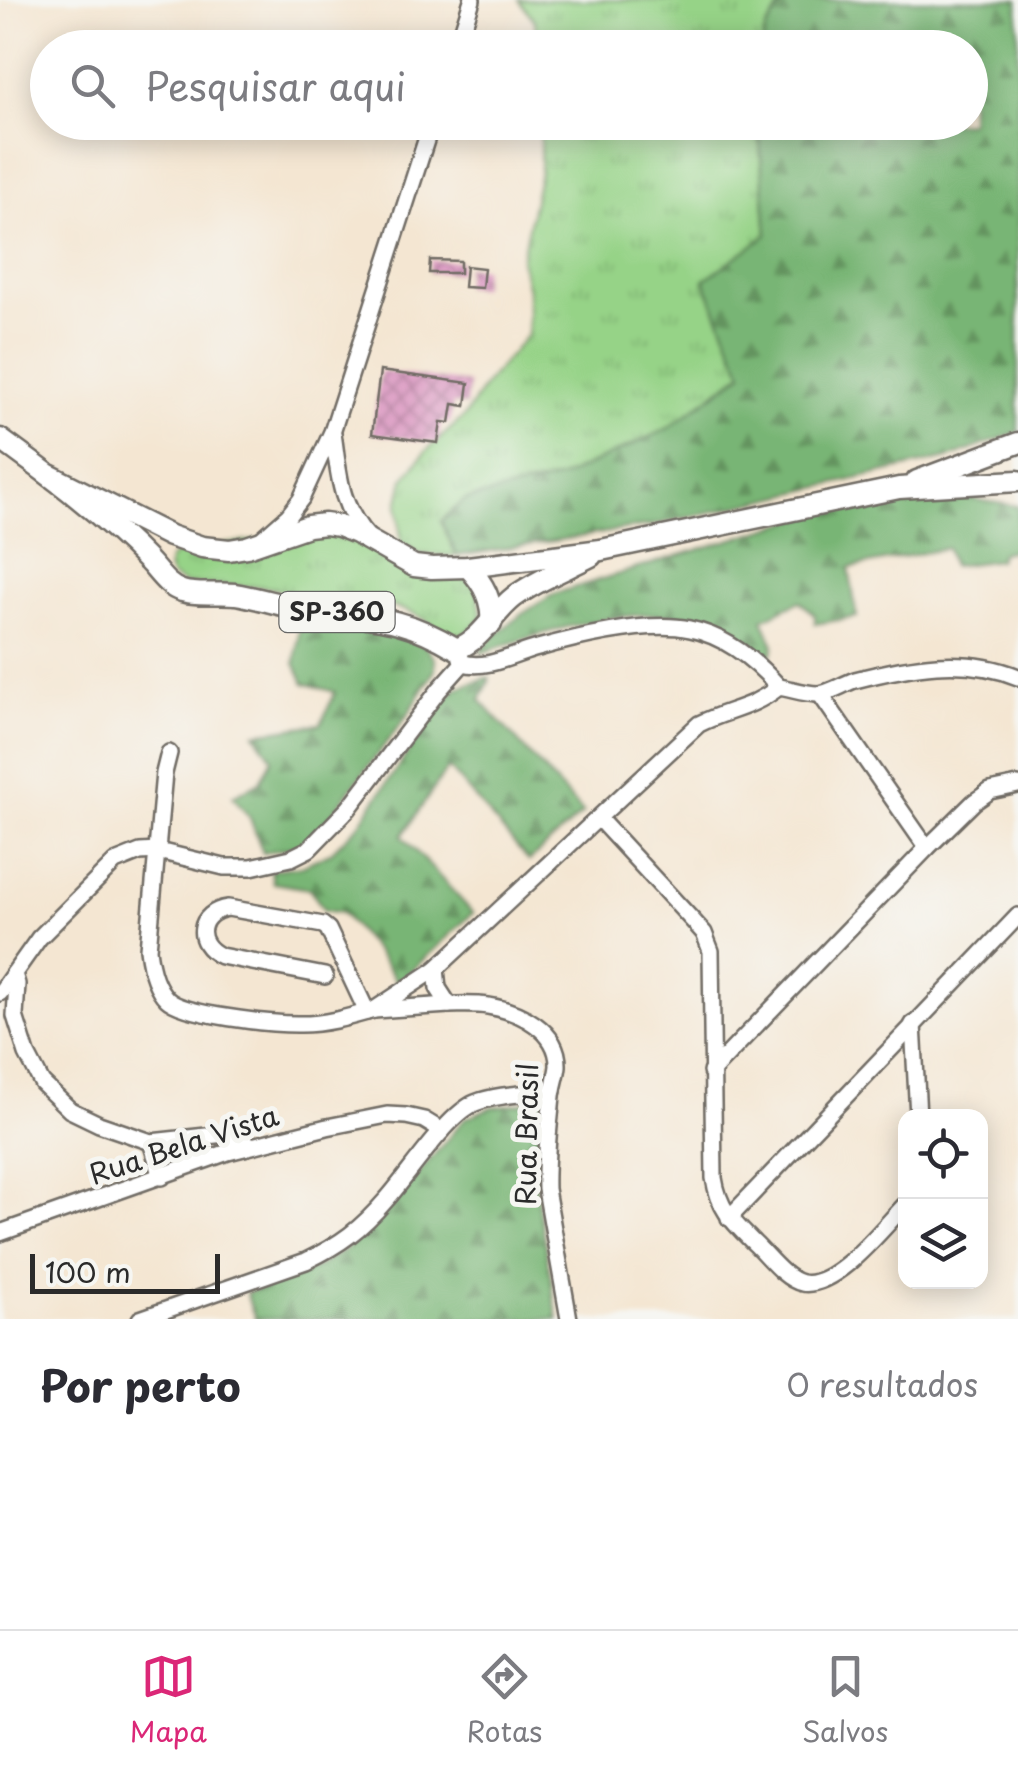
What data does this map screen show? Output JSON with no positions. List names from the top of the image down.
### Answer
{
  "streets": {
    "main road": ["SP-360"],
    "street": ["Rua Brasil", "Rua Bela Vista"]
  },
  "scale_bar": "100 m",
  "page": {
    "search": "Pesquisar aqui",
    "scale": "100 m",
    "heading": ["Por perto", "0 resultados"],
    "nav": ["Mapa", "Rotas", "Salvos"]
  }
}
